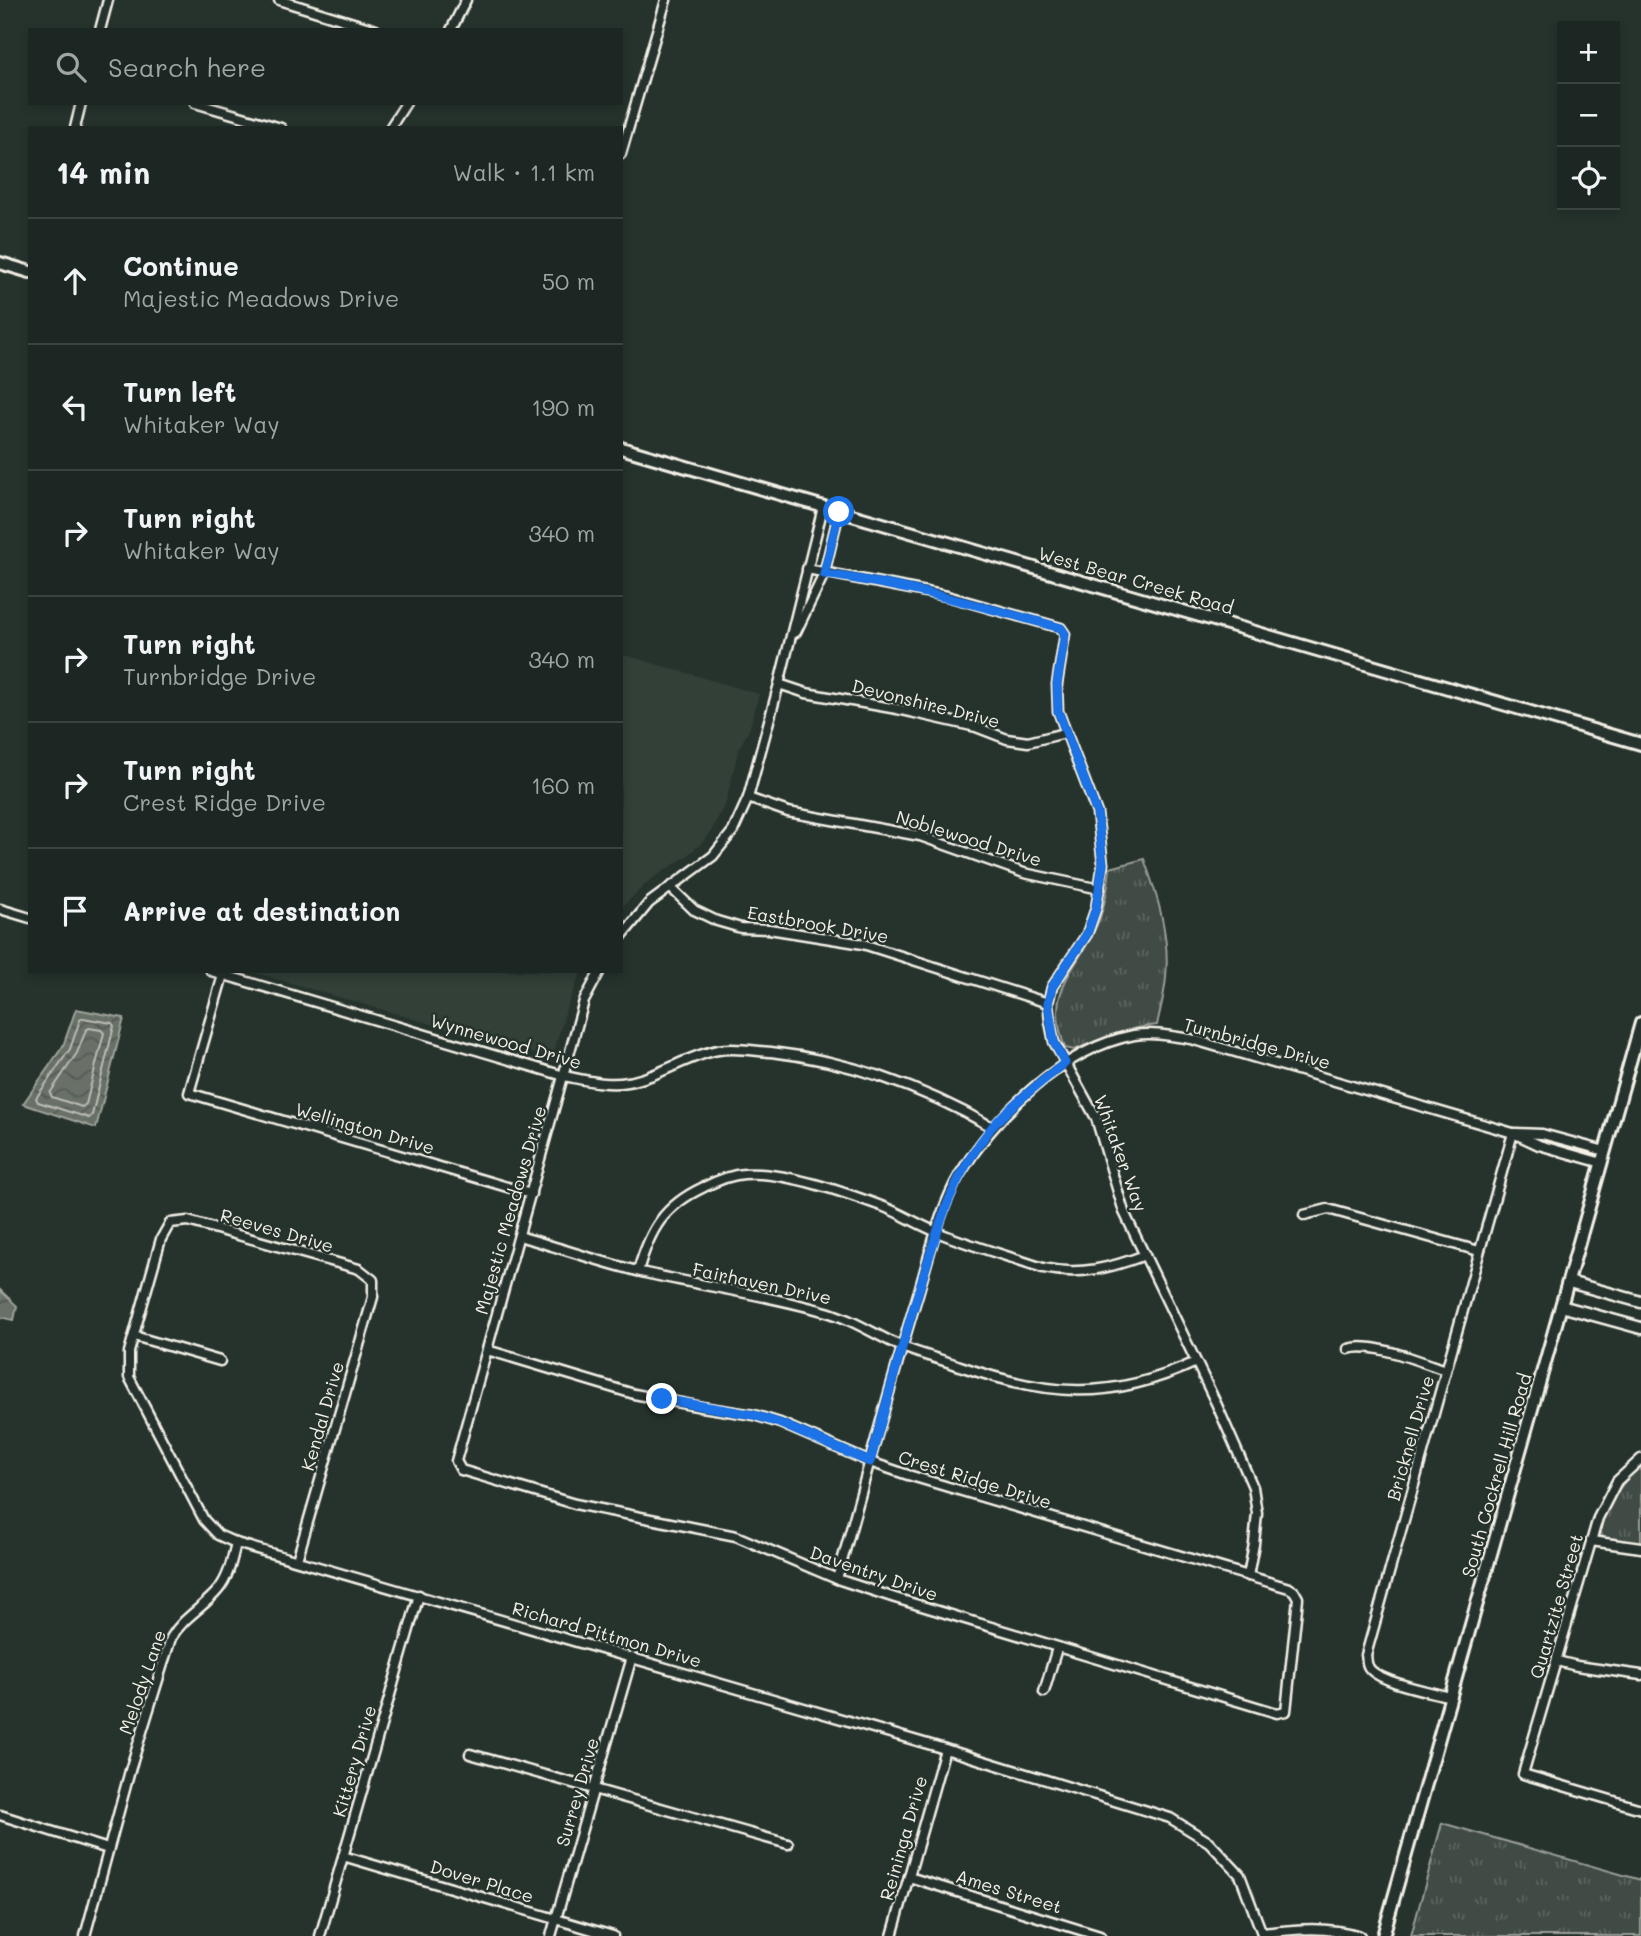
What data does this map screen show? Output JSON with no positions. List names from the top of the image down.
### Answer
{
  "streets": {
    "main road": ["West Bear Creek Road", "South Cockrell Hill Road"],
    "street": [
      "Devonshire Drive",
      "Noblewood Drive",
      "Eastbrook Drive",
      "Wynnewood Drive",
      "Turnbridge Drive",
      "Wellington Drive",
      "Whitaker Way",
      "Majestic Meadows Drive",
      "Reeves Drive",
      "Fairhaven Drive",
      "Kendal Drive",
      "Bricknell Drive",
      "Crest Ridge Drive",
      "Daventry Drive",
      "Quartzite Street",
      "Richard Pittmon Drive",
      "Melody Lane",
      "Kittery Drive",
      "Surrey Drive",
      "Reininga Drive",
      "Dover Place",
      "Ames Street"
    ]
  },
  "crossings": [
    ["Eastbrook Drive", "Whitaker Way"],
    ["Wynnewood Drive", "Turnbridge Drive"],
    ["Wynnewood Drive", "Wellington Drive"],
    ["Wynnewood Drive", "Majestic Meadows Drive"],
    ["Turnbridge Drive", "Whitaker Way"],
    ["Turnbridge Drive", "Fairhaven Drive"],
    ["Turnbridge Drive", "Bricknell Drive"],
    ["Turnbridge Drive", "South Cockrell Hill Road"],
    ["Turnbridge Drive", "Crest Ridge Drive"],
    ["Turnbridge Drive", "Daventry Drive"],
    ["Wellington Drive", "Majestic Meadows Drive"],
    ["Whitaker Way", "Fairhaven Drive"],
    ["Whitaker Way", "Crest Ridge Drive"],
    ["Majestic Meadows Drive", "Fairhaven Drive"],
    ["Majestic Meadows Drive", "Crest Ridge Drive"],
    ["Majestic Meadows Drive", "Daventry Drive"],
    ["Reeves Drive", "Kendal Drive"],
    ["Reeves Drive", "Richard Pittmon Drive"],
    ["Kendal Drive", "Richard Pittmon Drive"],
    ["Bricknell Drive", "South Cockrell Hill Road"],
    ["Crest Ridge Drive", "Daventry Drive"],
    ["Richard Pittmon Drive", "Melody Lane"],
    ["Richard Pittmon Drive", "Kittery Drive"],
    ["Richard Pittmon Drive", "Surrey Drive"],
    ["Richard Pittmon Drive", "Reininga Drive"],
    ["Kittery Drive", "Dover Place"],
    ["Surrey Drive", "Dover Place"],
    ["Reininga Drive", "Ames Street"]
  ],
  "page": {
    "map_buttons": ["+", "−"],
    "search": "Search here",
    "heading": ["14 min", "Walk · 1.1 km"],
    "list": [
      ["Continue", "Majestic Meadows Drive", "50 m"],
      ["Turn left", "Whitaker Way", "190 m"],
      ["Turn right", "Whitaker Way", "340 m"],
      ["Turn right", "Turnbridge Drive", "340 m"],
      ["Turn right", "Crest Ridge Drive", "160 m"],
      "Arrive at destination"
    ]
  }
}
